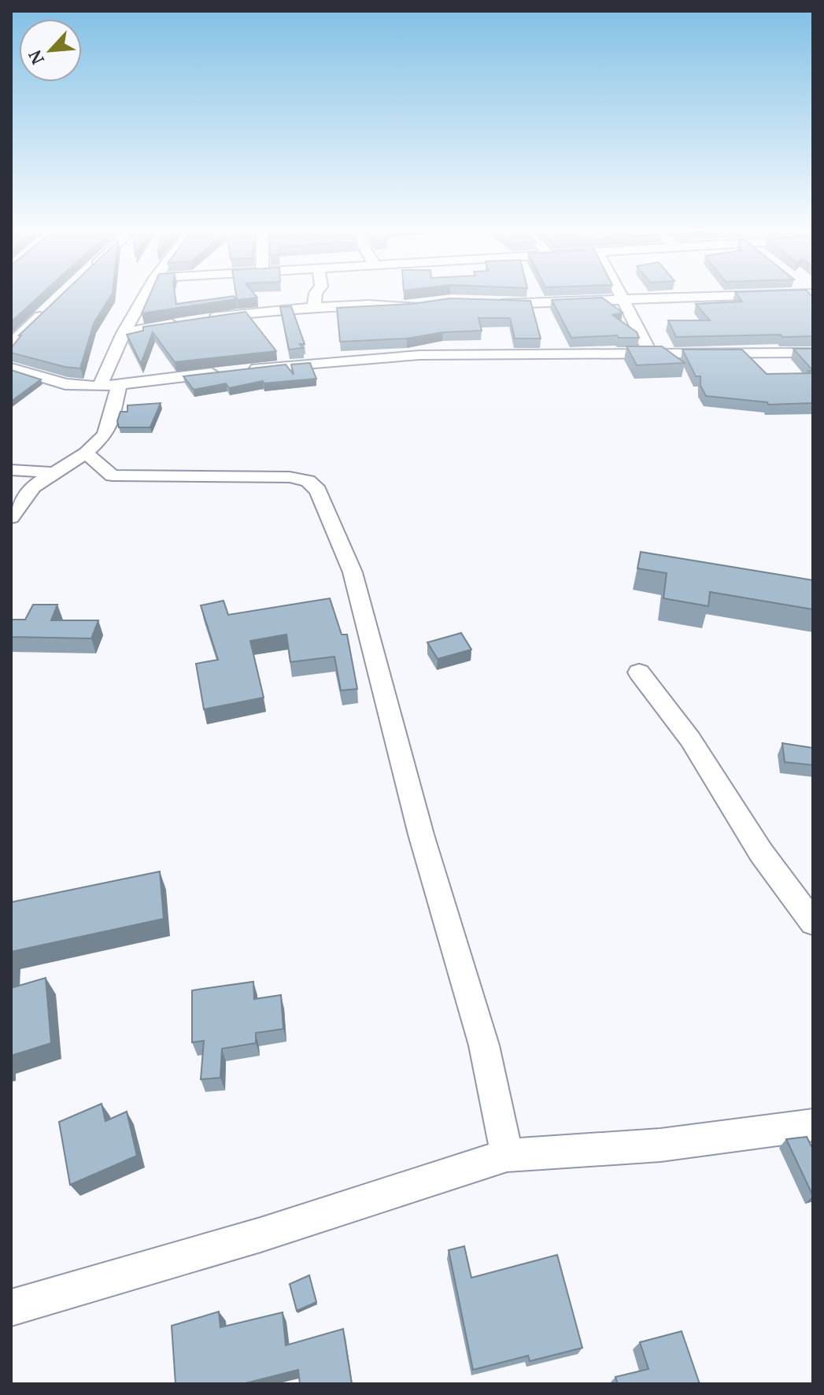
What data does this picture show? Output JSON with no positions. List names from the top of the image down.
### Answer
{
  "north": "bottom left"
}
